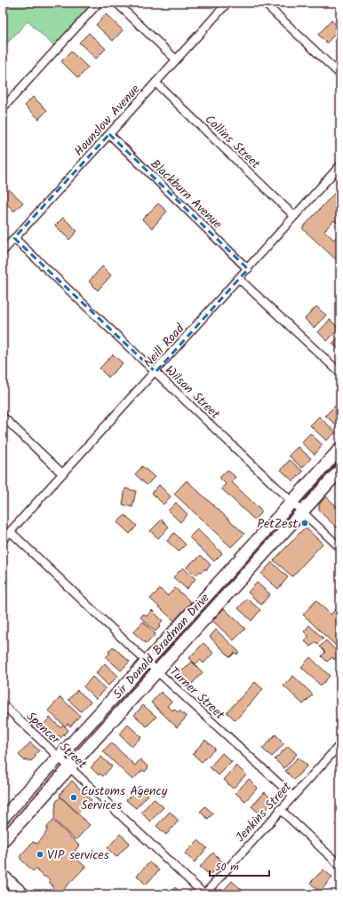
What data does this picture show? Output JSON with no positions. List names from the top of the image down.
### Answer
{
  "streets": {
    "main road": ["Sir Donald Bradman Drive"],
    "street": [
      "Hounslow Avenue",
      "Collins Street",
      "Blackburn Avenue",
      "Neill Road",
      "Wilson Street",
      "Turner Street",
      "Spencer Street",
      "Jenkins Street"
    ]
  },
  "crossings": [
    ["Hounslow Avenue", "Collins Street"],
    ["Hounslow Avenue", "Blackburn Avenue"],
    ["Hounslow Avenue", "Wilson Street"],
    ["Collins Street", "Neill Road"],
    ["Blackburn Avenue", "Neill Road"],
    ["Neill Road", "Wilson Street"],
    ["Neill Road", "Turner Street"],
    ["Wilson Street", "Sir Donald Bradman Drive"],
    ["Sir Donald Bradman Drive", "Turner Street"],
    ["Sir Donald Bradman Drive", "Spencer Street"],
    ["Turner Street", "Jenkins Street"],
    ["Spencer Street", "Jenkins Street"]
  ],
  "places": ["PetZest", "Customs Agency Services", "VIP services"],
  "scale_bar": "50 m"
}
